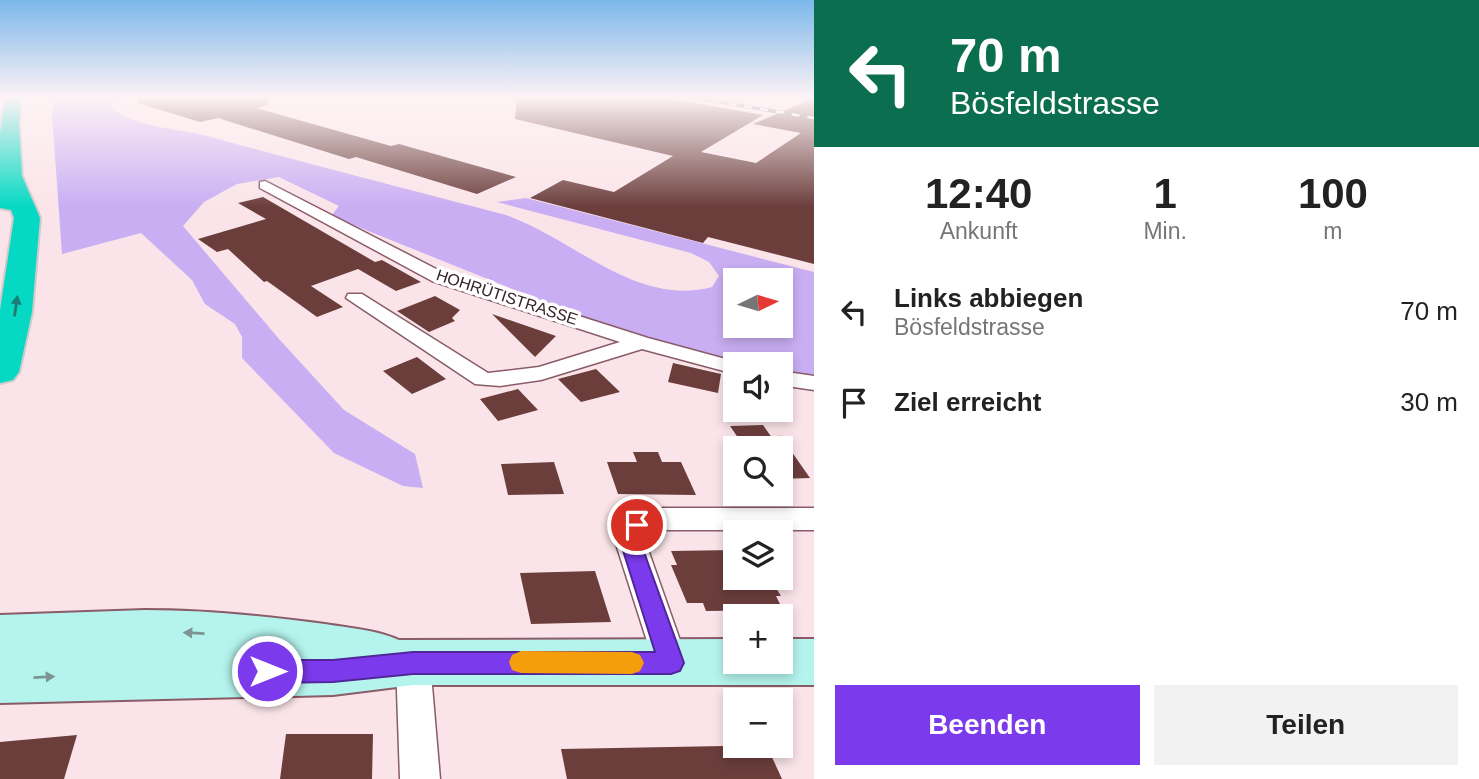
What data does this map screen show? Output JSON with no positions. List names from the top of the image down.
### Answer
{
  "streets": {
    "street": ["HOHRÜTISTRASSE"]
  },
  "north": "right",
  "page": {
    "turn": ["70 m", "Bösfeldstrasse"],
    "eta": [
      "12:40",
      "Ankunft",
      "1",
      "Min.",
      "100",
      "m"
    ],
    "list": [
      {
        "name": "Links abbiegen",
        "note": "Bösfeldstrasse",
        "value": "70 m"
      },
      {
        "name": "Ziel erreicht",
        "value": "30 m"
      }
    ],
    "map_buttons": ["+", "−"],
    "buttons": ["Beenden", "Teilen"]
  }
}
